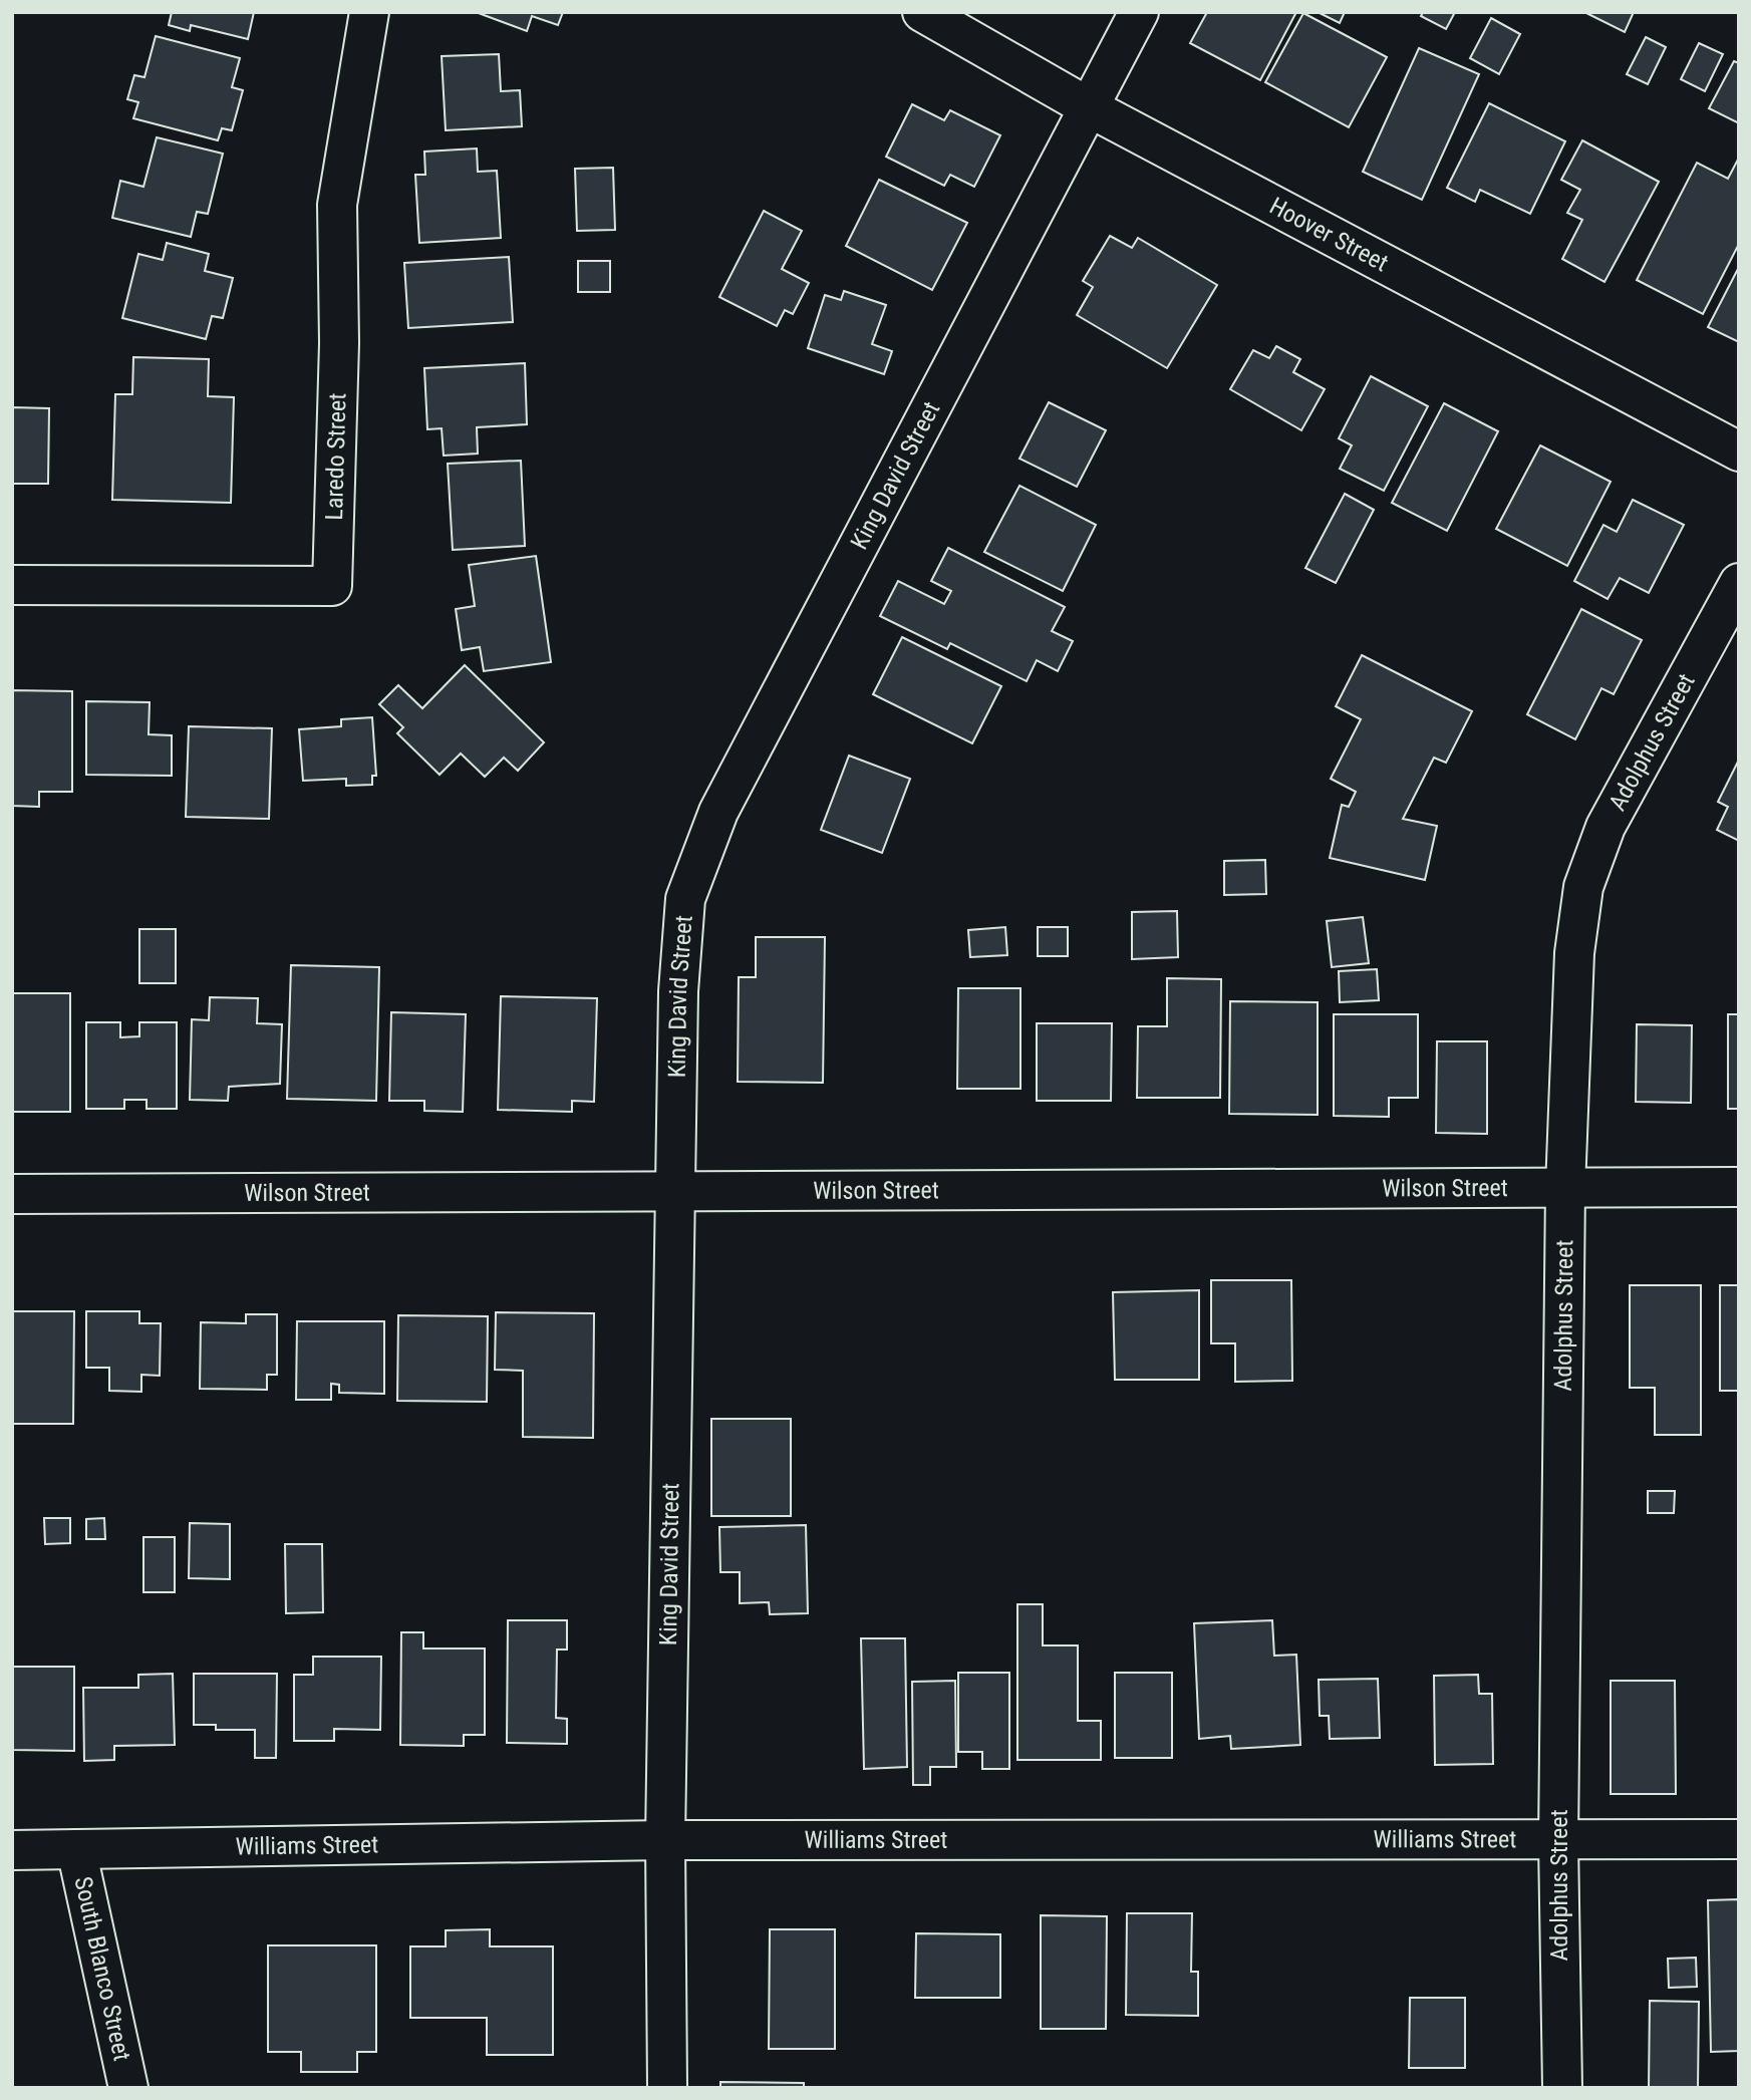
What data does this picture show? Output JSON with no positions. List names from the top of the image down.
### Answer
{
  "streets": {
    "street": [
      "Hoover Street",
      "Laredo Street",
      "King David Street",
      "Adolphus Street",
      "Wilson Street",
      "Williams Street",
      "South Blanco Street"
    ]
  },
  "crossings": [
    ["Hoover Street", "King David Street"],
    ["King David Street", "Wilson Street"],
    ["King David Street", "Williams Street"],
    ["Adolphus Street", "Wilson Street"],
    ["Adolphus Street", "Williams Street"],
    ["Williams Street", "South Blanco Street"]
  ]
}
